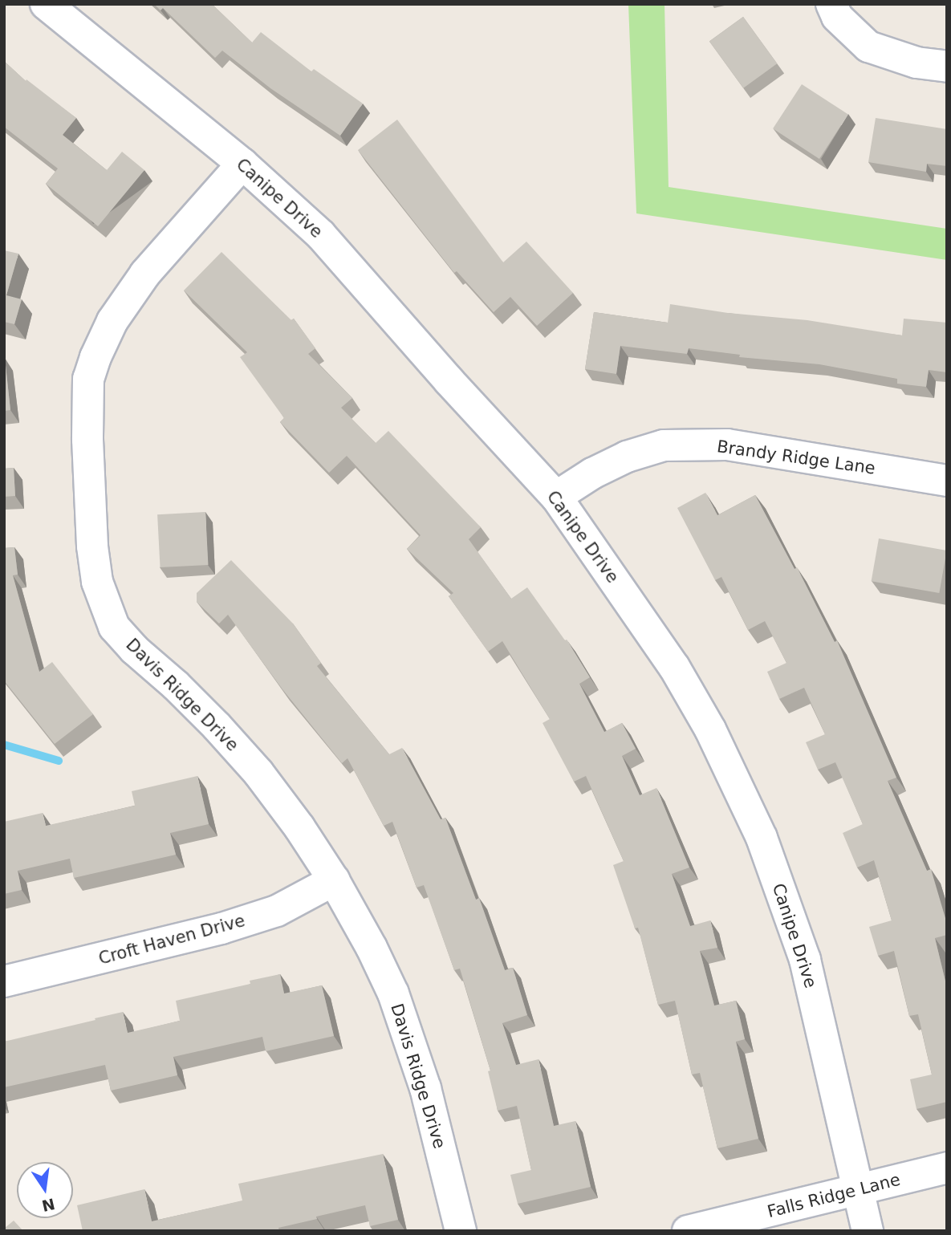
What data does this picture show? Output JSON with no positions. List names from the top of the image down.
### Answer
{
  "streets": {
    "street": [
      "Canipe Drive",
      "Brandy Ridge Lane",
      "Davis Ridge Drive",
      "Croft Haven Drive",
      "Falls Ridge Lane"
    ]
  },
  "crossings": [
    ["Canipe Drive", "Brandy Ridge Lane"],
    ["Canipe Drive", "Davis Ridge Drive"],
    ["Canipe Drive", "Falls Ridge Lane"],
    ["Davis Ridge Drive", "Croft Haven Drive"]
  ],
  "north": "bottom"
}
